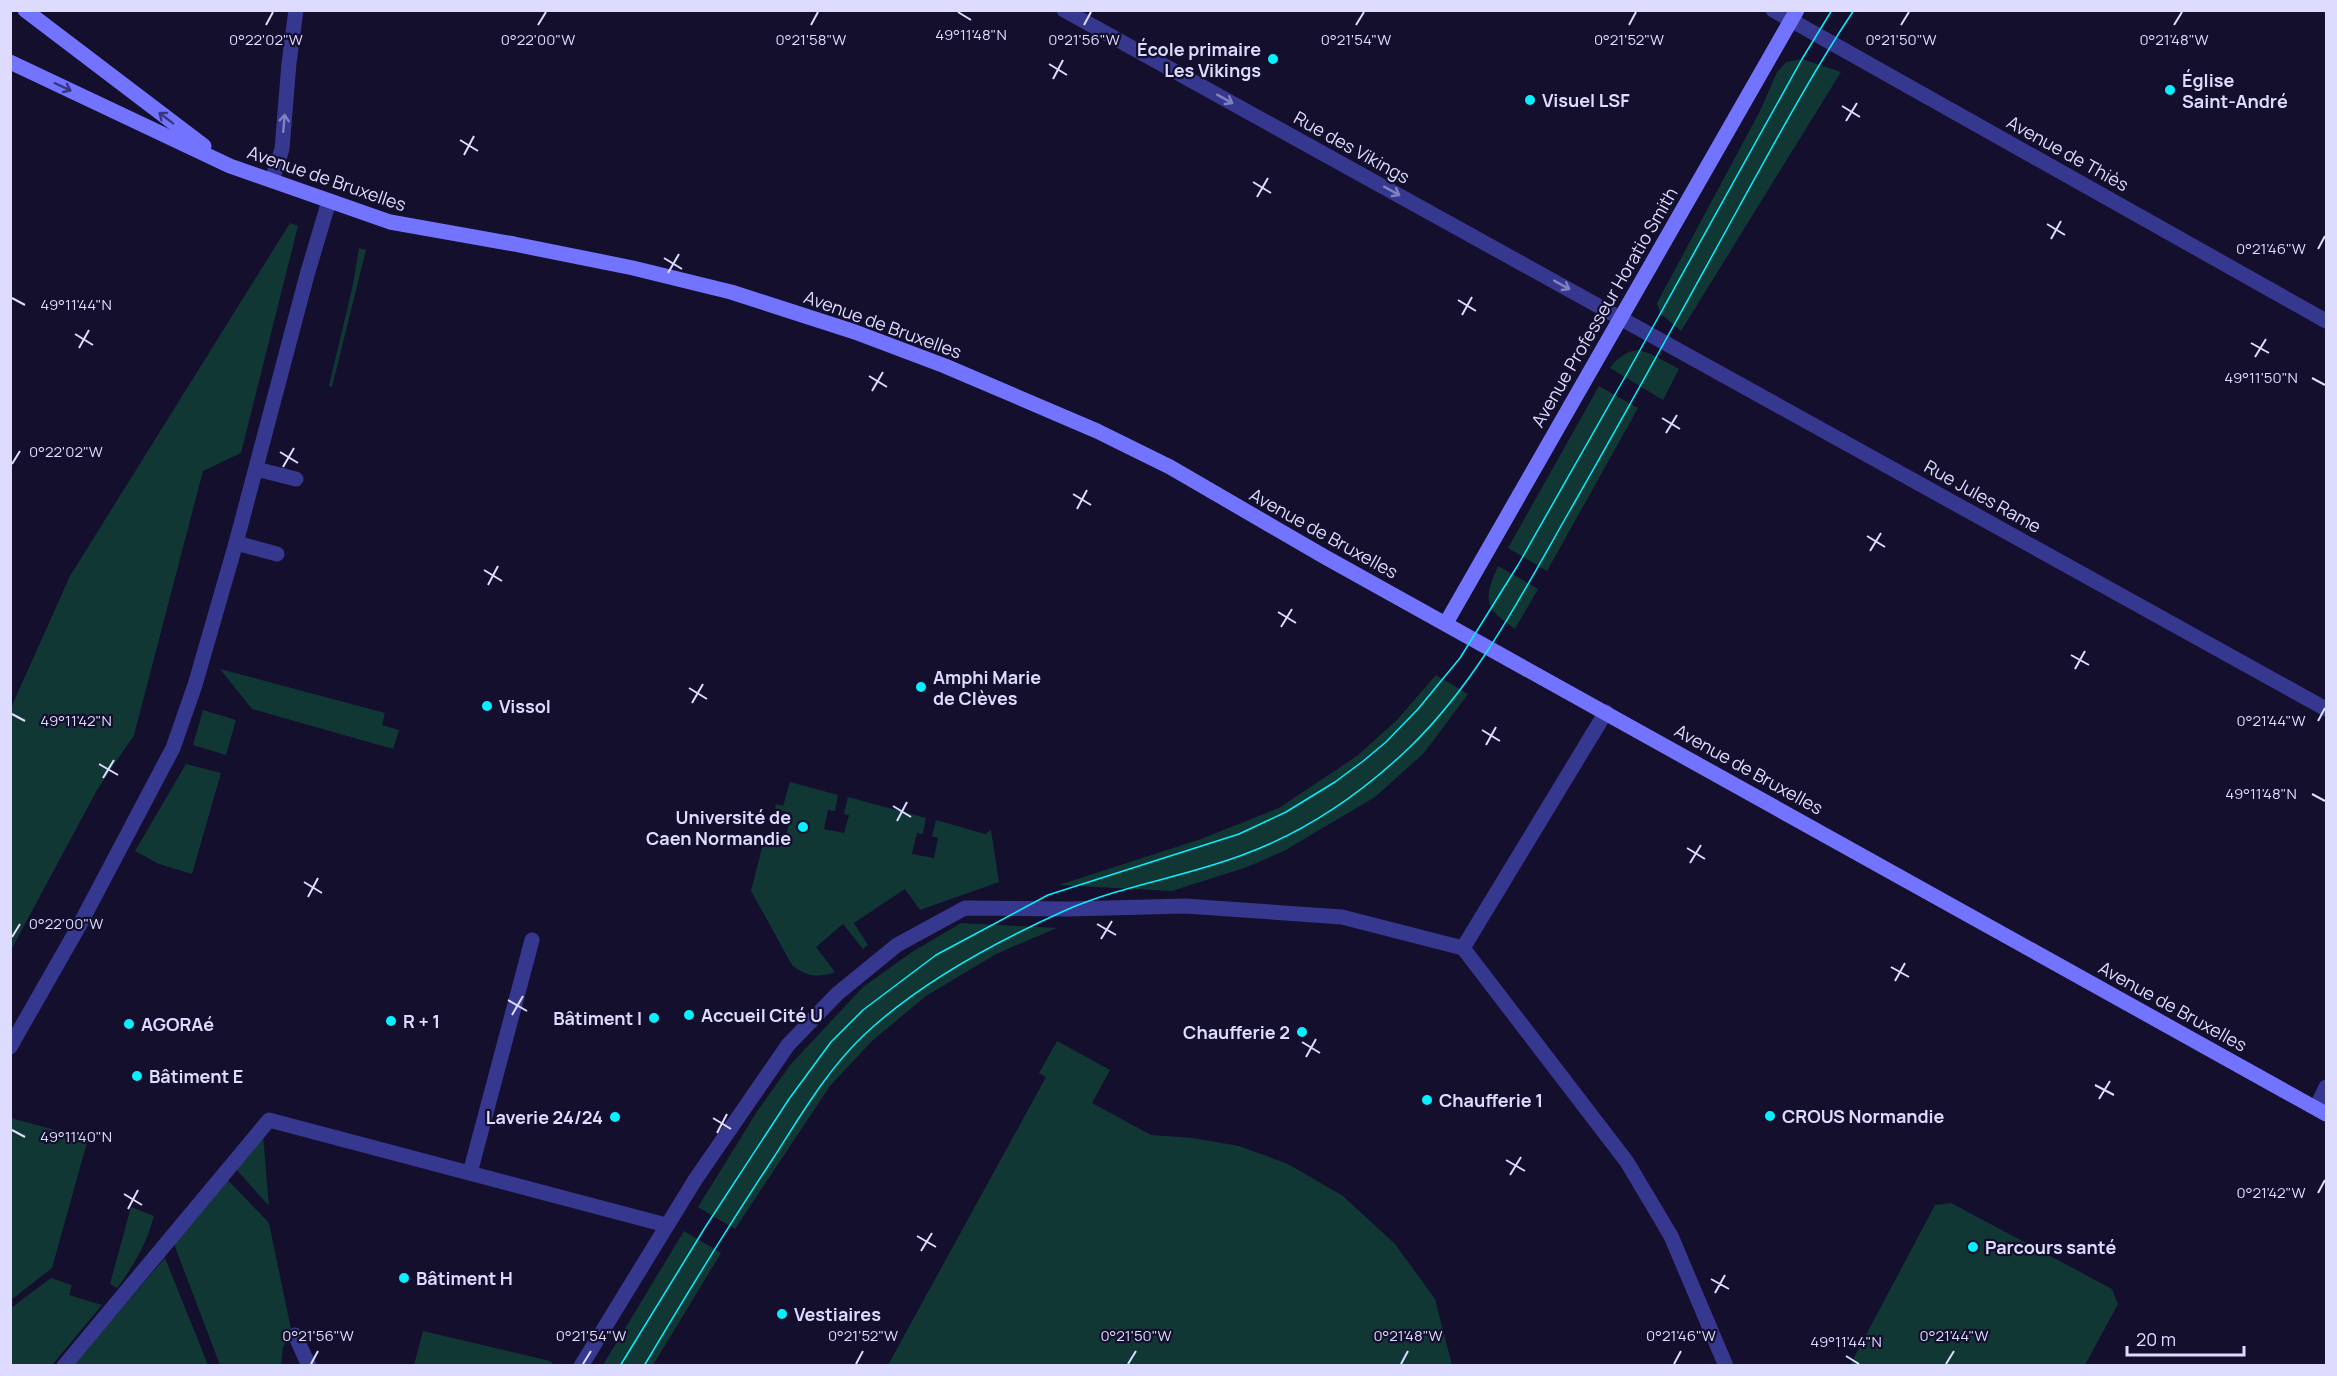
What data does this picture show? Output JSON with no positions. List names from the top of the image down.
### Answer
{
  "streets": {
    "street": [
      "Rue des Vikings",
      "Avenue de Thiès",
      "Avenue de Bruxelles",
      "Avenue Professeur Horatio Smith",
      "Rue Jules Rame"
    ]
  },
  "crossings": [
    ["Rue des Vikings", "Avenue Professeur Horatio Smith"],
    ["Rue des Vikings", "Rue Jules Rame"],
    ["Avenue de Thiès", "Avenue Professeur Horatio Smith"],
    ["Avenue de Bruxelles", "Avenue Professeur Horatio Smith"],
    ["Avenue Professeur Horatio Smith", "Rue Jules Rame"]
  ],
  "one_way": ["Rue des Vikings"],
  "places": [
    "École primaire Les Vikings",
    "Église Saint-André",
    "Visuel LSF",
    "Amphi Marie de Clèves",
    "Vissol",
    "Université de Caen Normandie",
    "Accueil Cité U",
    "Bâtiment I",
    "R + 1",
    "AGORAé",
    "Chaufferie 2",
    "Bâtiment E",
    "Chaufferie 1",
    "CROUS Normandie",
    "Laverie 24/24",
    "Parcours santé",
    "Bâtiment H",
    "Vestiaires"
  ],
  "scale_bar": "20 m",
  "coordinates": [
    "49°11'48\"N",
    "0°22'00\"W",
    "0°22'02\"W",
    "0°21'58\"W",
    "0°21'56\"W",
    "0°21'54\"W",
    "0°21'52\"W",
    "0°21'50\"W",
    "0°21'48\"W",
    "0°21'46\"W",
    "49°11'44\"N",
    "49°11'50\"N",
    "0°21'44\"W",
    "49°11'42\"N",
    "49°11'40\"N",
    "0°21'42\"W"
  ]
}
